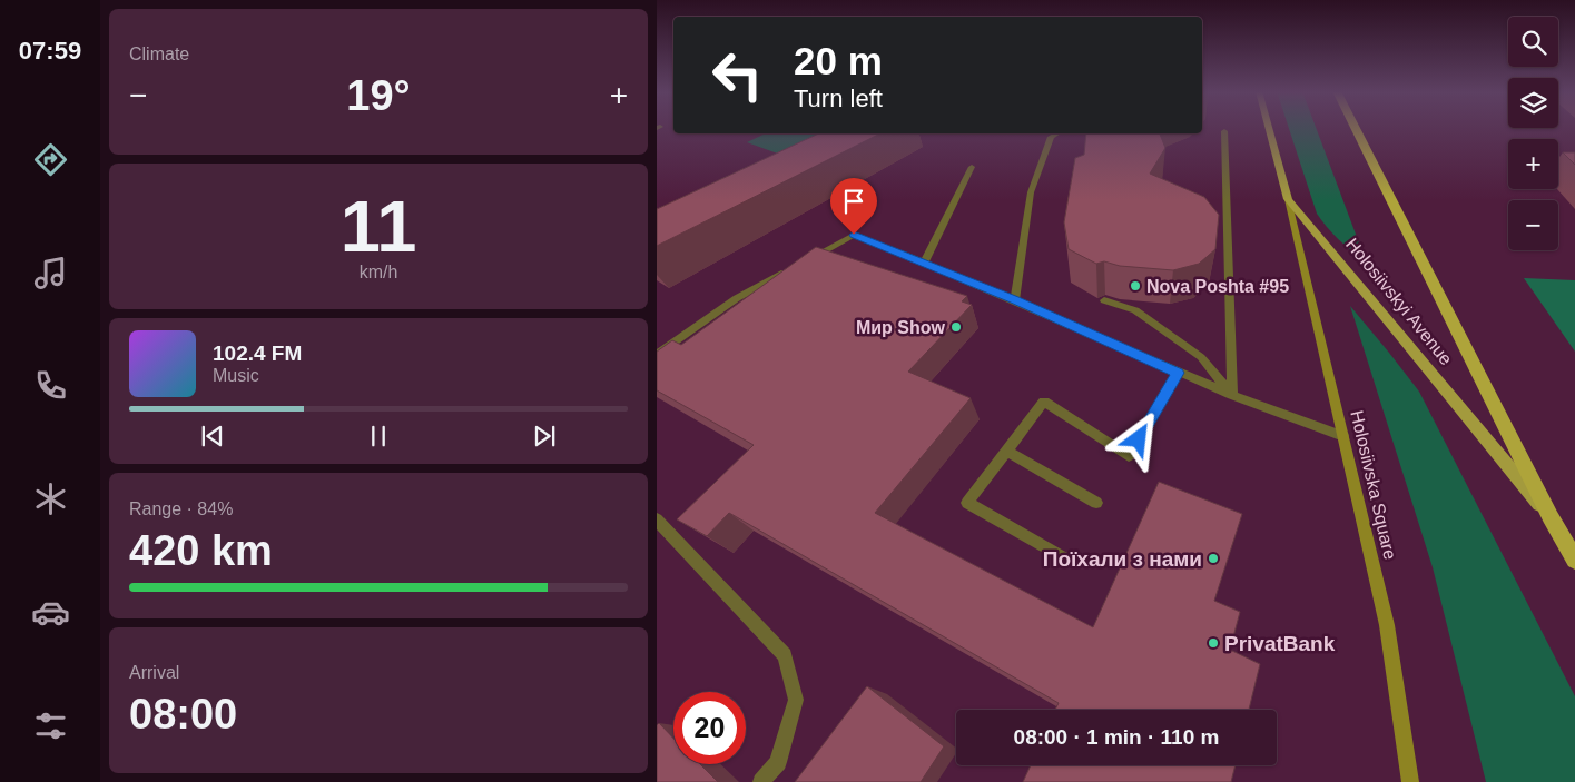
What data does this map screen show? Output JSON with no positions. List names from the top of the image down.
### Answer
{
  "streets": {
    "highway": ["Holosiivskyi Avenue"],
    "main road": ["Holosiivska Square"]
  },
  "crossings": [
    ["Holosiivskyi Avenue", "Holosiivska Square"]
  ],
  "places": [
    "Nova Poshta #95",
    "Мир Show",
    "Поїхали з нами",
    "PrivatBank"
  ],
  "page": {
    "tabs": "07:59",
    "tile": [
      "Climate",
      ["11", "km/h"],
      ["Range · 84%", "420 km"],
      ["Arrival", "08:00"]
    ],
    "map_buttons": ["+", "−"],
    "turn": ["20 m", "Turn left"],
    "heat": ["−", "19°", "+"],
    "song": ["102.4 FM", "Music"],
    "limit": "20",
    "trip": "08:00 · 1 min · 110 m"
  }
}
